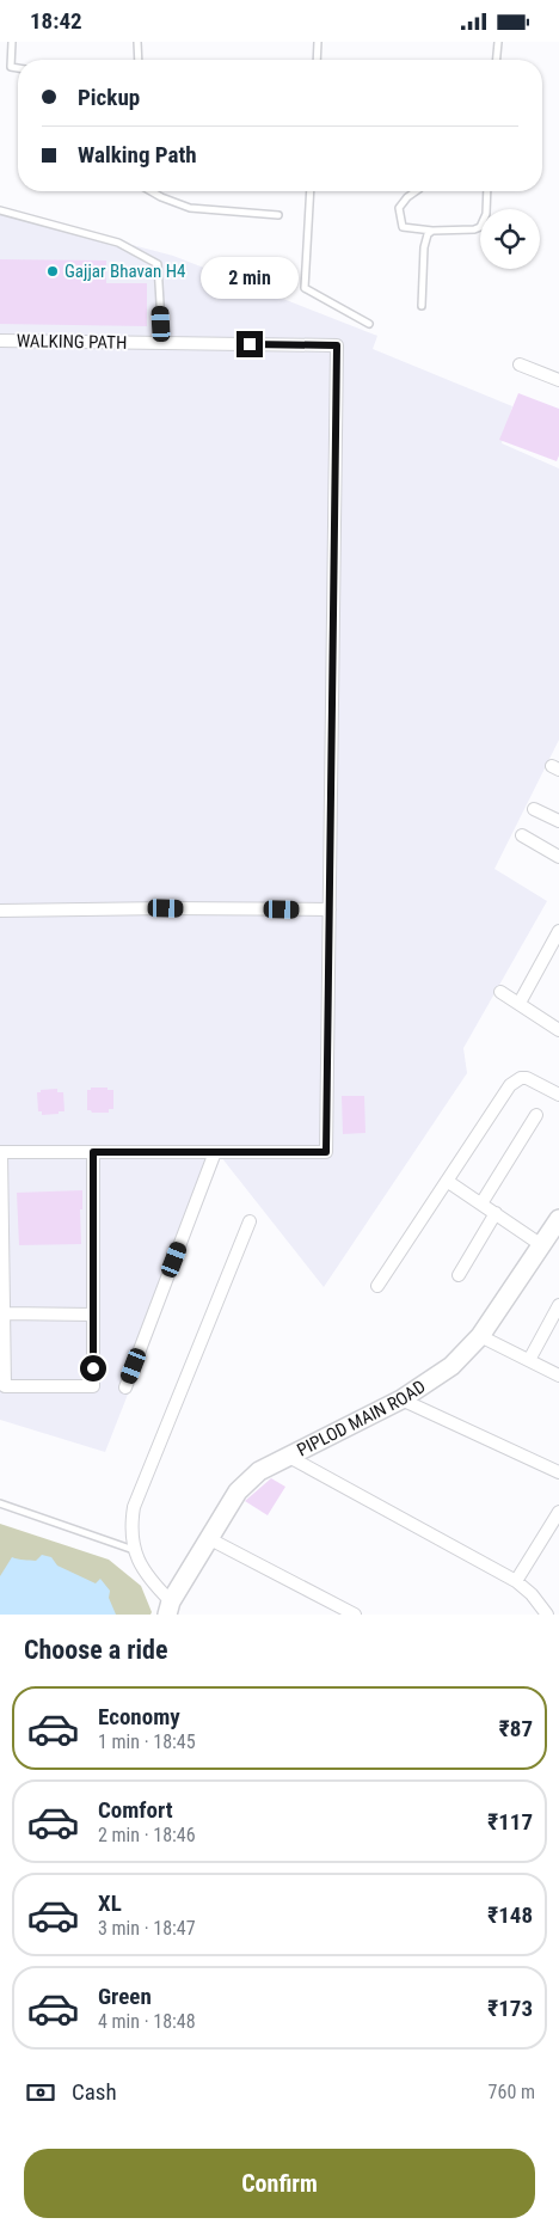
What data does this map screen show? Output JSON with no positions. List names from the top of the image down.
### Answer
{
  "streets": {
    "street": ["WALKING PATH", "PIPLOD MAIN ROAD"]
  },
  "places": ["Gajjar Bhavan H4"],
  "page": {
    "status": "18:42",
    "banner": ["Pickup", "Walking Path"],
    "bubble": "2 min",
    "heading": "Choose a ride",
    "list": [
      {
        "name": "Economy",
        "note": "1 min · 18:45",
        "value": "₹87"
      },
      {
        "name": "Comfort",
        "note": "2 min · 18:46",
        "value": "₹117"
      },
      {
        "name": "XL",
        "note": "3 min · 18:47",
        "value": "₹148"
      },
      {
        "name": "Green",
        "note": "4 min · 18:48",
        "value": "₹173"
      }
    ],
    "pay": ["Cash", "760 m"],
    "buttons": "Confirm"
  }
}
